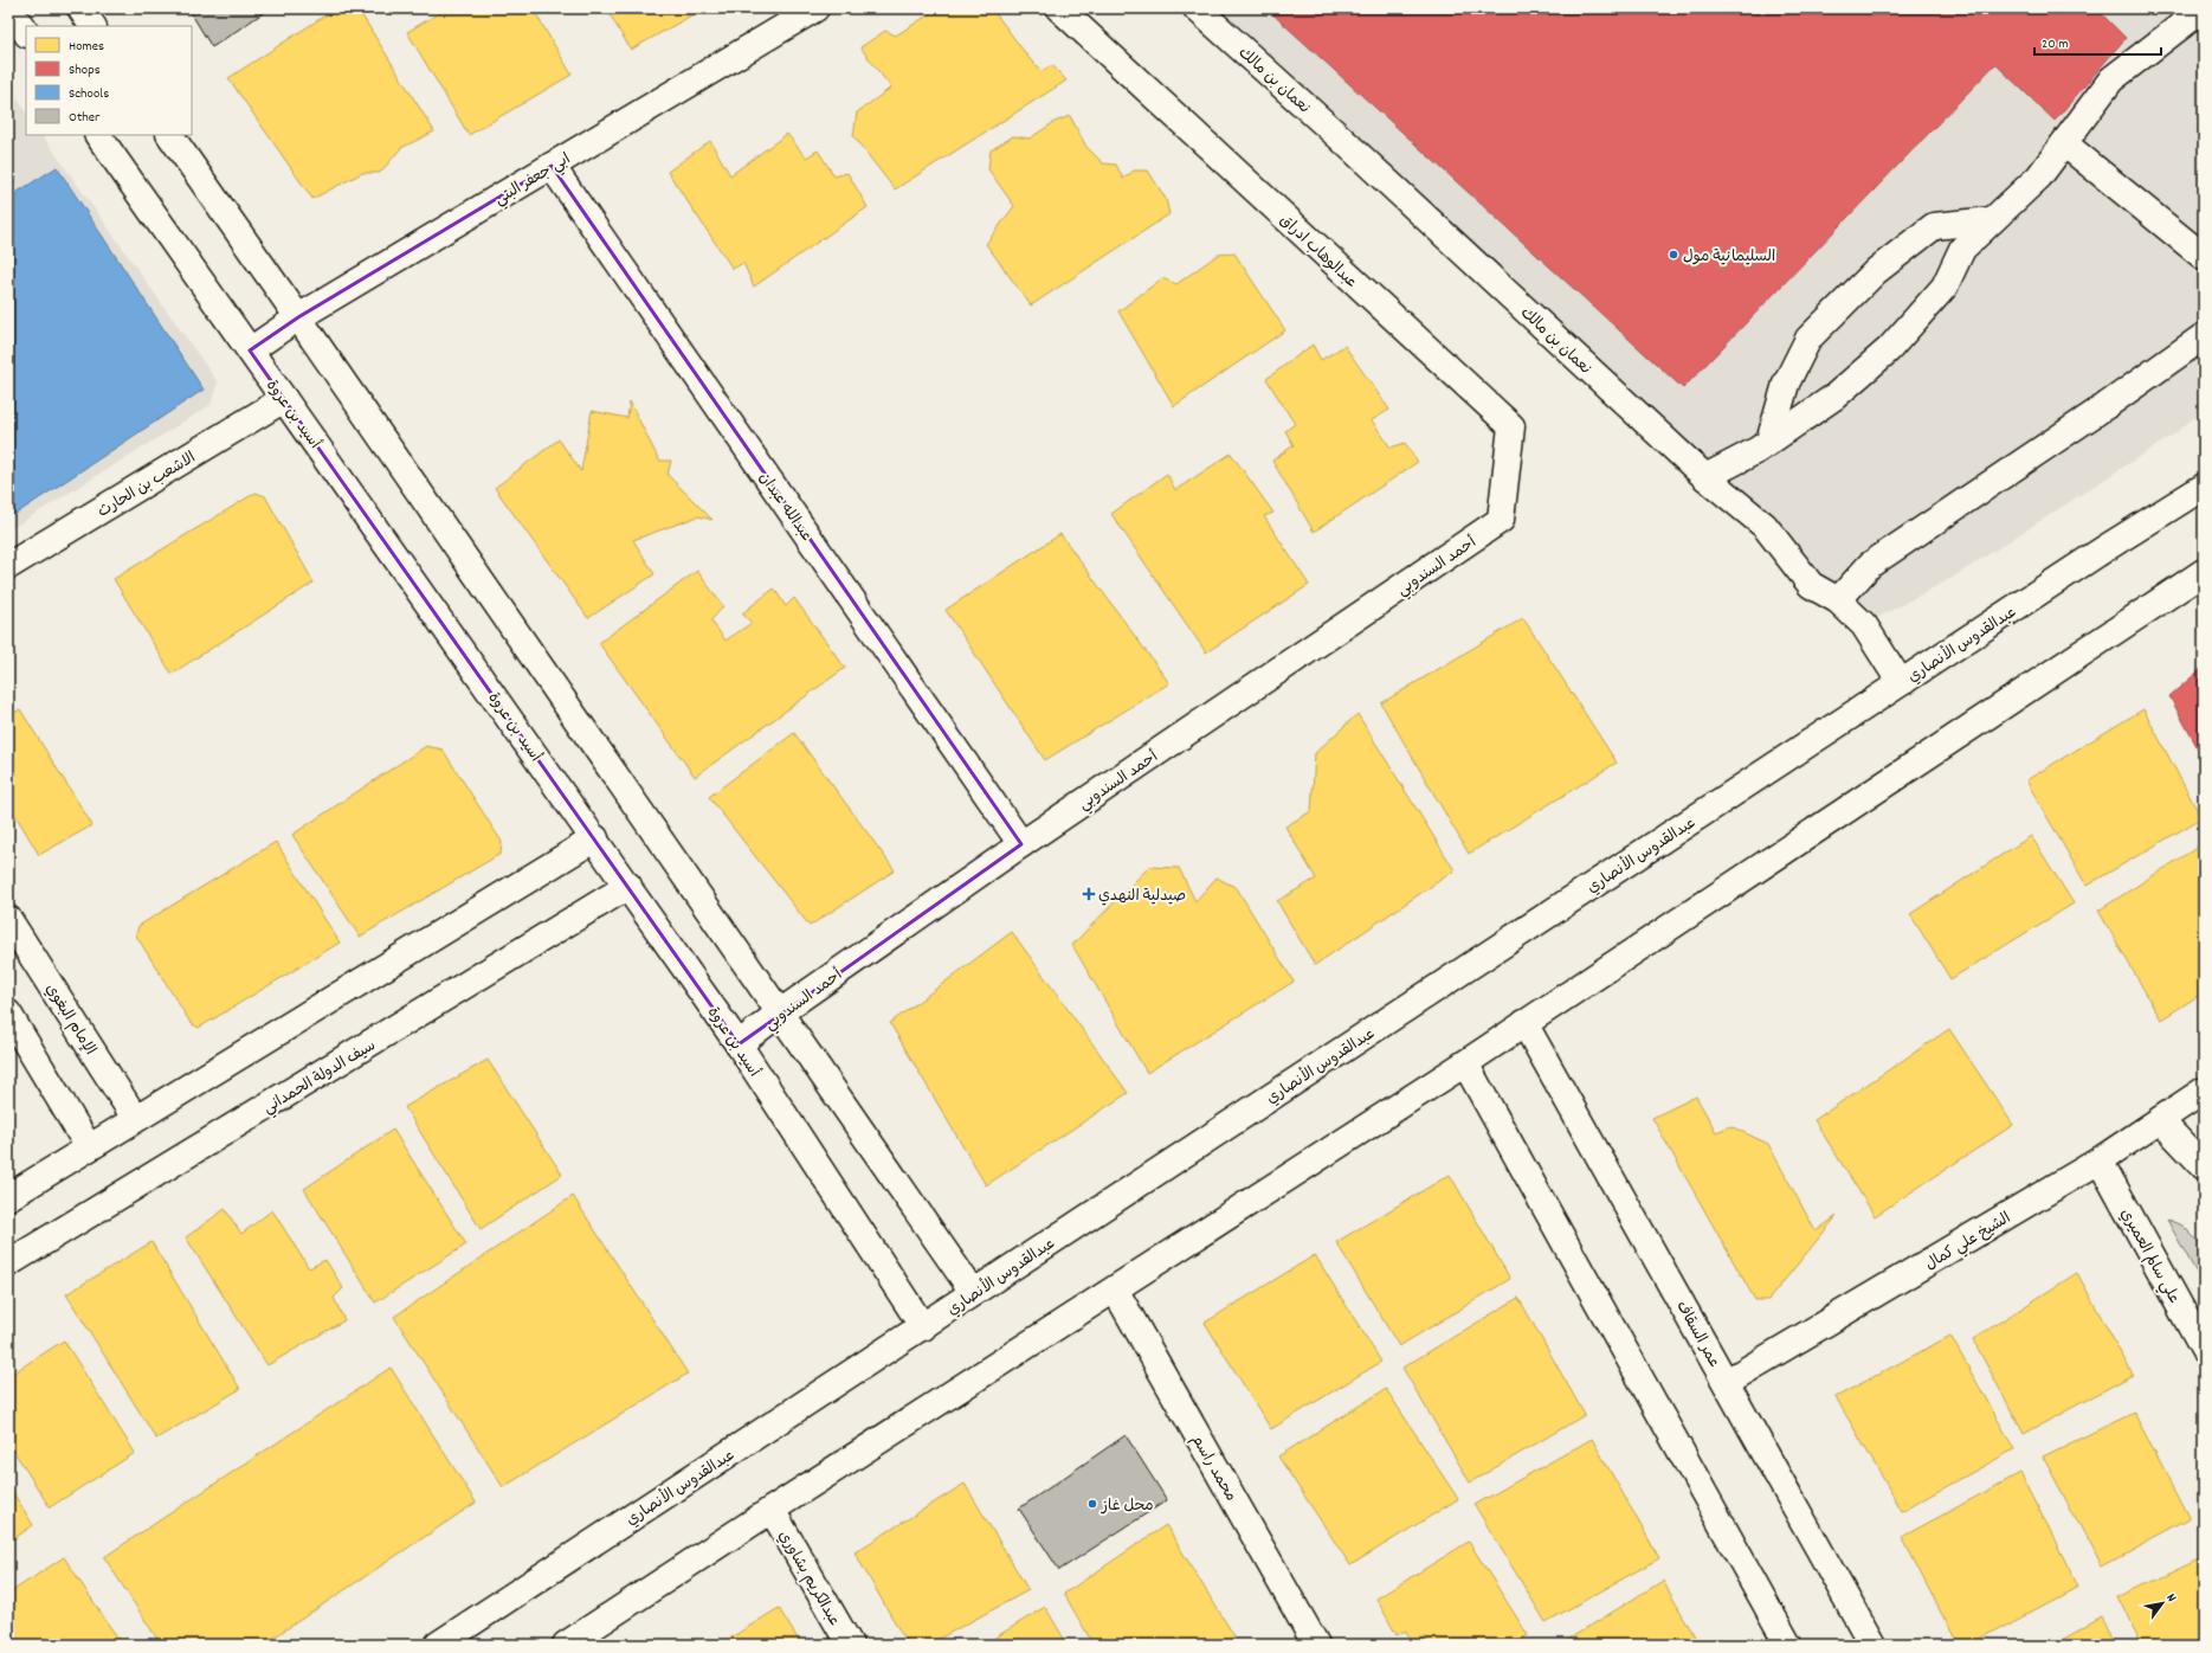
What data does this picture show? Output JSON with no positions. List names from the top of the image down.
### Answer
{
  "streets": {
    "street": [
      "نعمان بن مالك",
      "ابي جعفر البتي",
      "عبدالوهاب ادراق",
      "أسيد بن عروة",
      "الاشعب بن الحارث",
      "عبدالله عبدان",
      "أحمد السندوبي",
      "عبدالقدوس الأنصاري",
      "الإمام البغوي",
      "سيف الدولة الحمداني",
      "الشيخ علي كمال",
      "علي سالم العميري",
      "عمر السقاف",
      "محمد راسم",
      "عبدالكريم بشاوري"
    ]
  },
  "crossings": [
    ["نعمان بن مالك", "عبدالقدوس الأنصاري"],
    ["ابي جعفر البتي", "أسيد بن عروة"],
    ["ابي جعفر البتي", "عبدالله عبدان"],
    ["عبدالوهاب ادراق", "أحمد السندوبي"],
    ["أسيد بن عروة", "الاشعب بن الحارث"],
    ["أسيد بن عروة", "أحمد السندوبي"],
    ["أسيد بن عروة", "عبدالقدوس الأنصاري"],
    ["أسيد بن عروة", "سيف الدولة الحمداني"],
    ["عبدالله عبدان", "أحمد السندوبي"],
    ["الشيخ علي كمال", "علي سالم العميري"],
    ["الشيخ علي كمال", "عمر السقاف"]
  ],
  "places": {
    "other": ["السليمانية مول", "محل غاز"],
    "health": ["صيدلية النهدي"]
  },
  "legend": [
    "Homes",
    "Shops",
    "Schools",
    "Other"
  ],
  "scale_bar": "20 m",
  "north": "top right"
}
